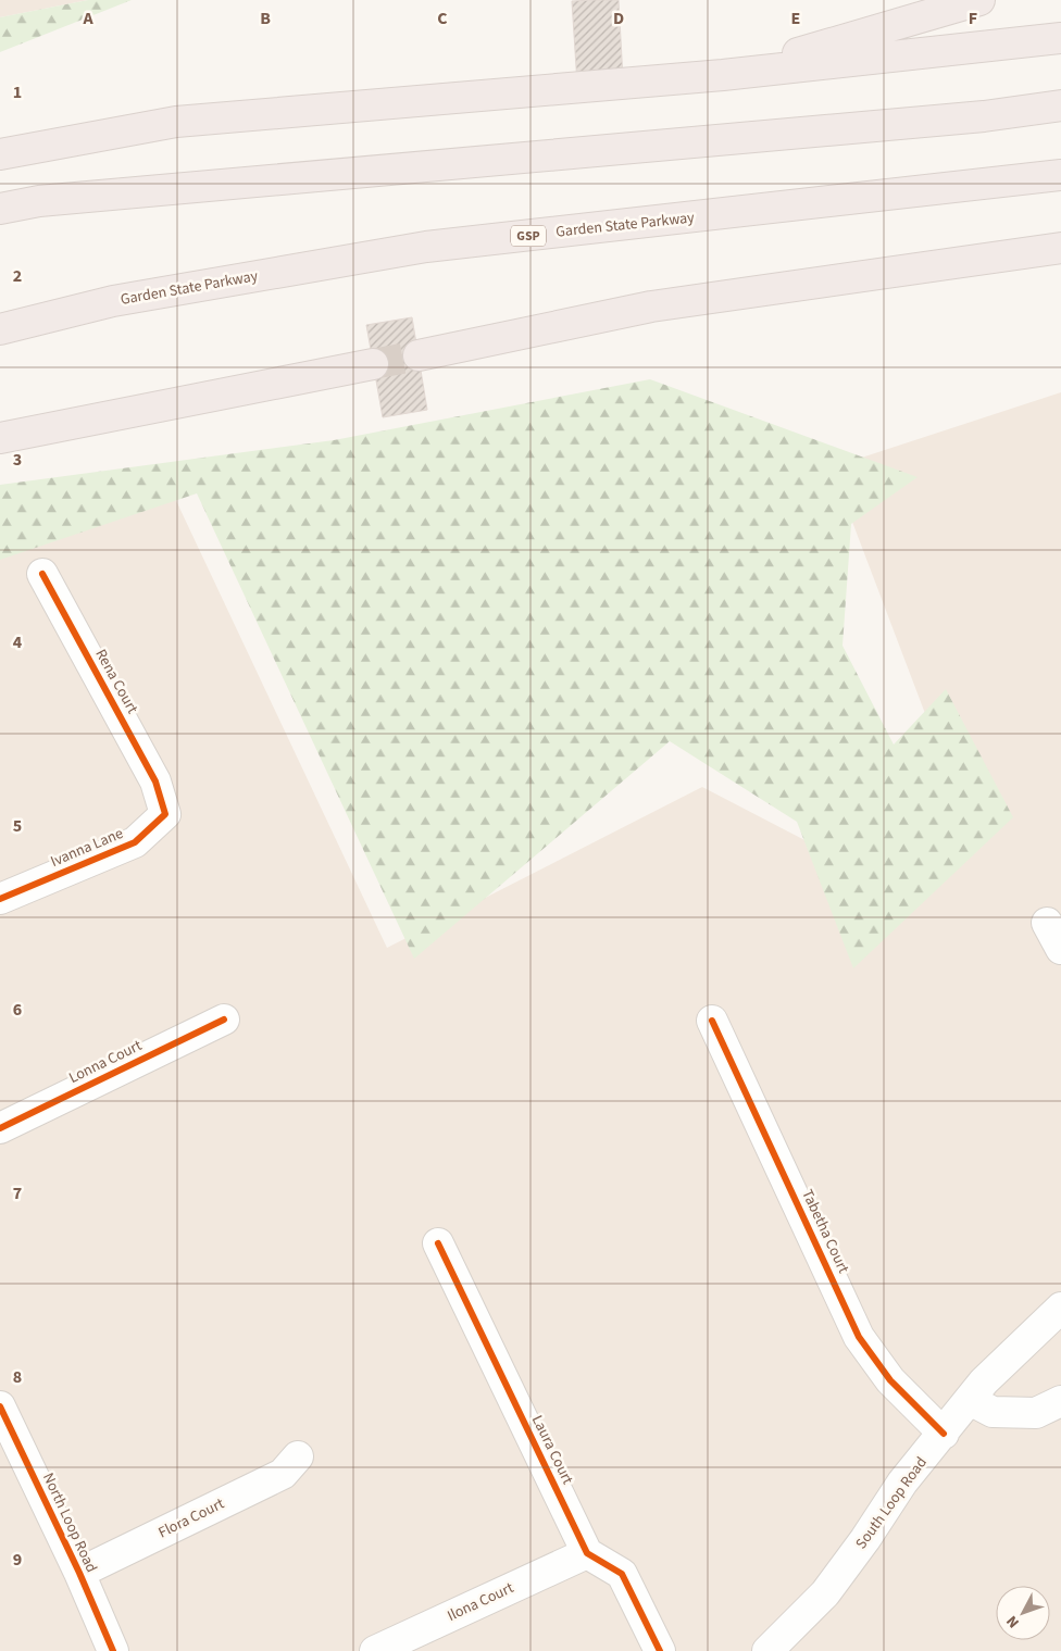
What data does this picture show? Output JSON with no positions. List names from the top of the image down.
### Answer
{
  "streets": {
    "highway": ["Garden State Parkway", "GSP"],
    "street": [
      "Rena Court",
      "Ivanna Lane",
      "Lonna Court",
      "Tabetha Court",
      "Laura Court",
      "South Loop Road",
      "Flora Court",
      "North Loop Road",
      "Ilona Court"
    ]
  },
  "crossings": [
    ["Rena Court", "Ivanna Lane"],
    ["Tabetha Court", "South Loop Road"],
    ["Laura Court", "Ilona Court"],
    ["Flora Court", "North Loop Road"]
  ],
  "north": "bottom left",
  "grid": {
    "columns": [
      "A",
      "B",
      "C",
      "D",
      "E",
      "F"
    ],
    "rows": [
      "1",
      "2",
      "3",
      "4",
      "5",
      "6",
      "7",
      "8",
      "9"
    ]
  }
}
